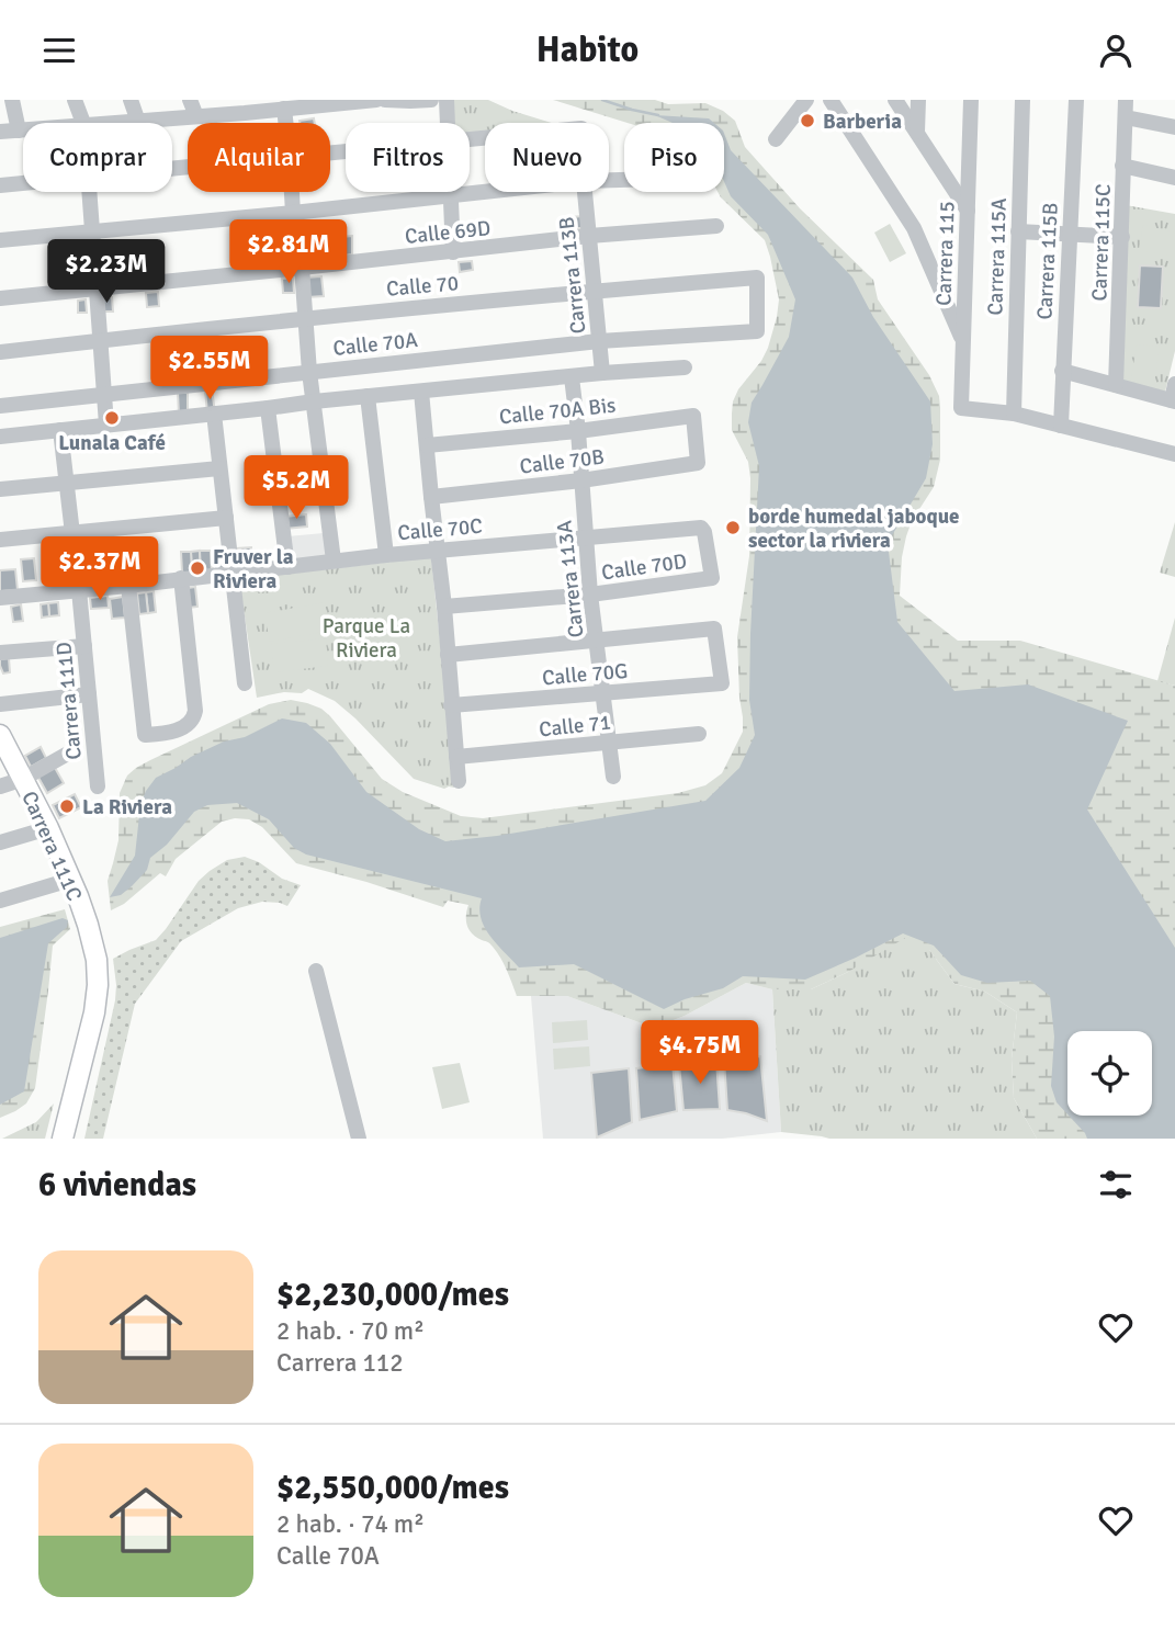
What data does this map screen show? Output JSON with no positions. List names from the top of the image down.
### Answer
{
  "streets": {
    "main road": ["Carrera 111C"],
    "street": [
      "Calle 69D",
      "Carrera 115C",
      "Carrera 115",
      "Carrera 115A",
      "Carrera 115B",
      "Carrera 113B",
      "Calle 70",
      "Calle 70A",
      "Calle 70A Bis",
      "Calle 70B",
      "Calle 70C",
      "Calle 70D",
      "Carrera 113A",
      "Calle 70G",
      "Carrera 111D",
      "Calle 71"
    ]
  },
  "crossings": [
    ["Calle 69D", "Carrera 113B"],
    ["Carrera 115", "Carrera 115A"],
    ["Carrera 113B", "Calle 70"],
    ["Carrera 113B", "Calle 70A"],
    ["Calle 70", "Calle 70A"],
    ["Calle 70A Bis", "Calle 70B"],
    ["Calle 70A Bis", "Carrera 113A"],
    ["Calle 70B", "Carrera 113A"],
    ["Calle 70C", "Calle 70D"],
    ["Calle 70C", "Carrera 113A"],
    ["Calle 70C", "Carrera 111D"],
    ["Calle 70D", "Carrera 113A"],
    ["Carrera 113A", "Calle 70G"],
    ["Carrera 113A", "Calle 71"]
  ],
  "parks": ["Parque La Riviera"],
  "places": [
    "Barberia",
    "Lunala Café",
    "borde humedal jaboque sector la riviera",
    "Fruver la Riviera",
    "La Riviera"
  ],
  "page": {
    "header": "Habito",
    "chip": [
      "Comprar",
      "Alquilar",
      "Filtros",
      "Nuevo",
      "Piso"
    ],
    "price": [
      "$2.81M",
      "$2.23M",
      "$2.55M",
      "$5.2M",
      "$2.37M",
      "$4.75M"
    ],
    "heading": "6 viviendas",
    "list": [
      {
        "name": "$2,230,000/mes",
        "note": "2 hab. · 70 m² · Carrera 112"
      },
      {
        "name": "$2,550,000/mes",
        "note": "2 hab. · 74 m² · Calle 70A"
      }
    ]
  }
}
